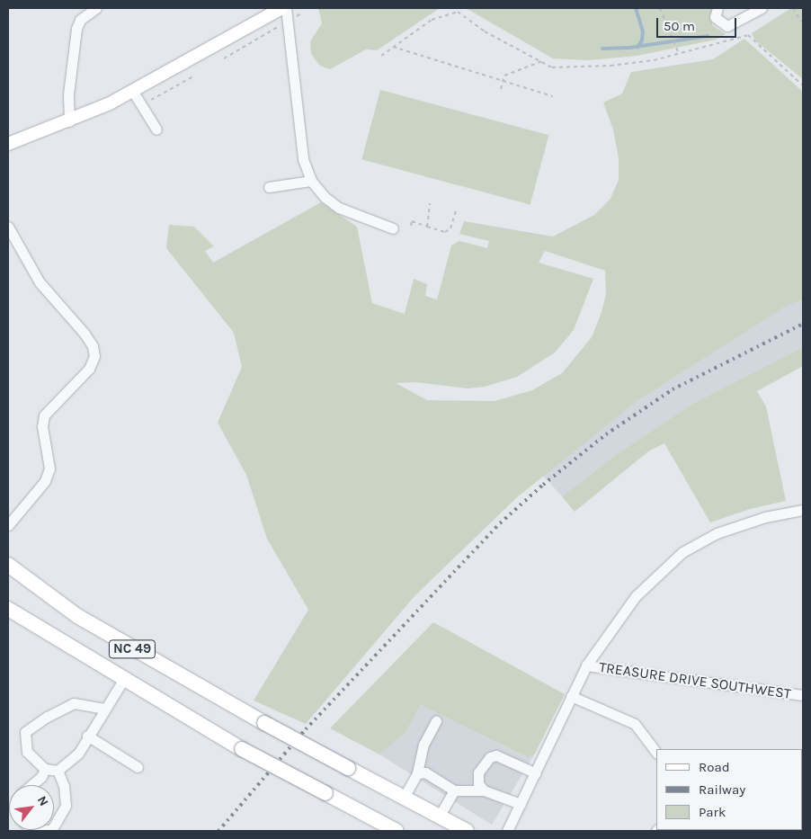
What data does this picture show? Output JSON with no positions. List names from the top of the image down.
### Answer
{
  "streets": {
    "highway": ["NC 49"],
    "street": ["TREASURE DRIVE SOUTHWEST"]
  },
  "legend": ["Road", "Railway", "Park"],
  "scale_bar": "50 m",
  "north": "top right"
}
